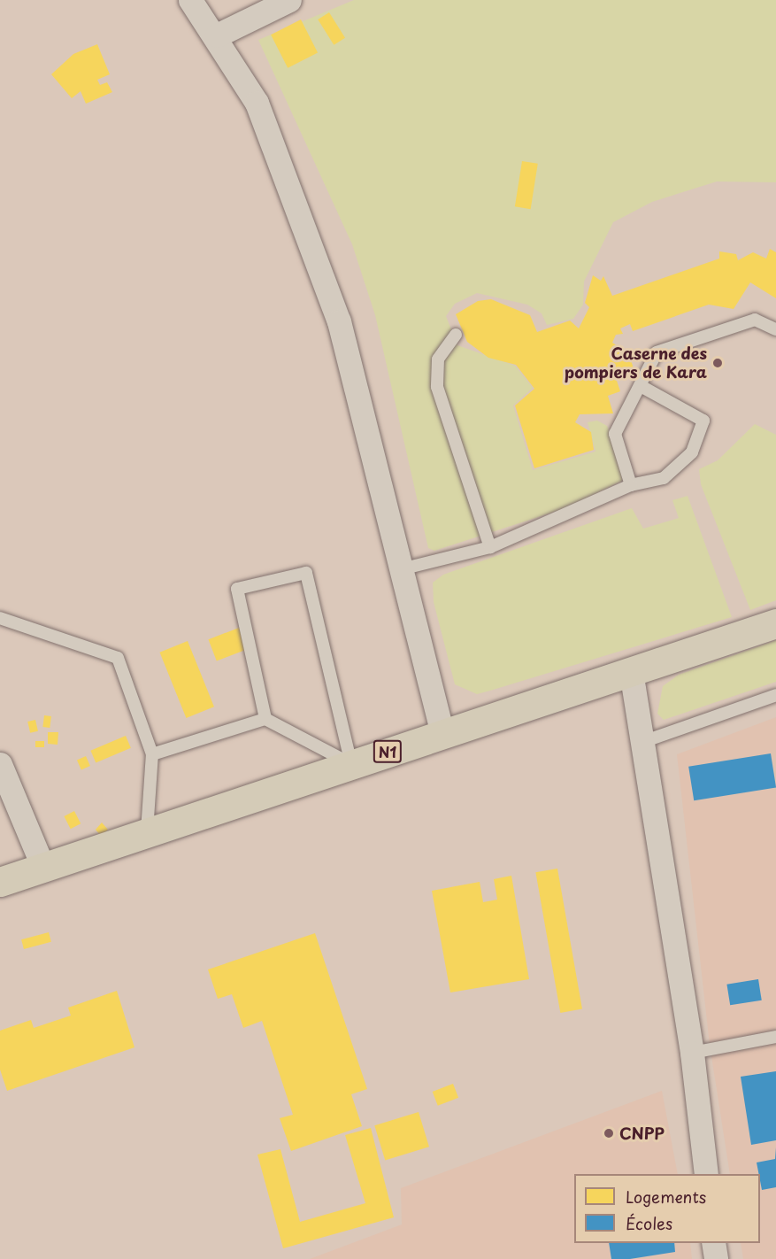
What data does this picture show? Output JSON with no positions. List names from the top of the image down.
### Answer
{
  "streets": {
    "highway": ["N1"]
  },
  "places": ["Caserne des pompiers de Kara", "CNPP"],
  "legend": ["Logements", "Écoles"]
}
